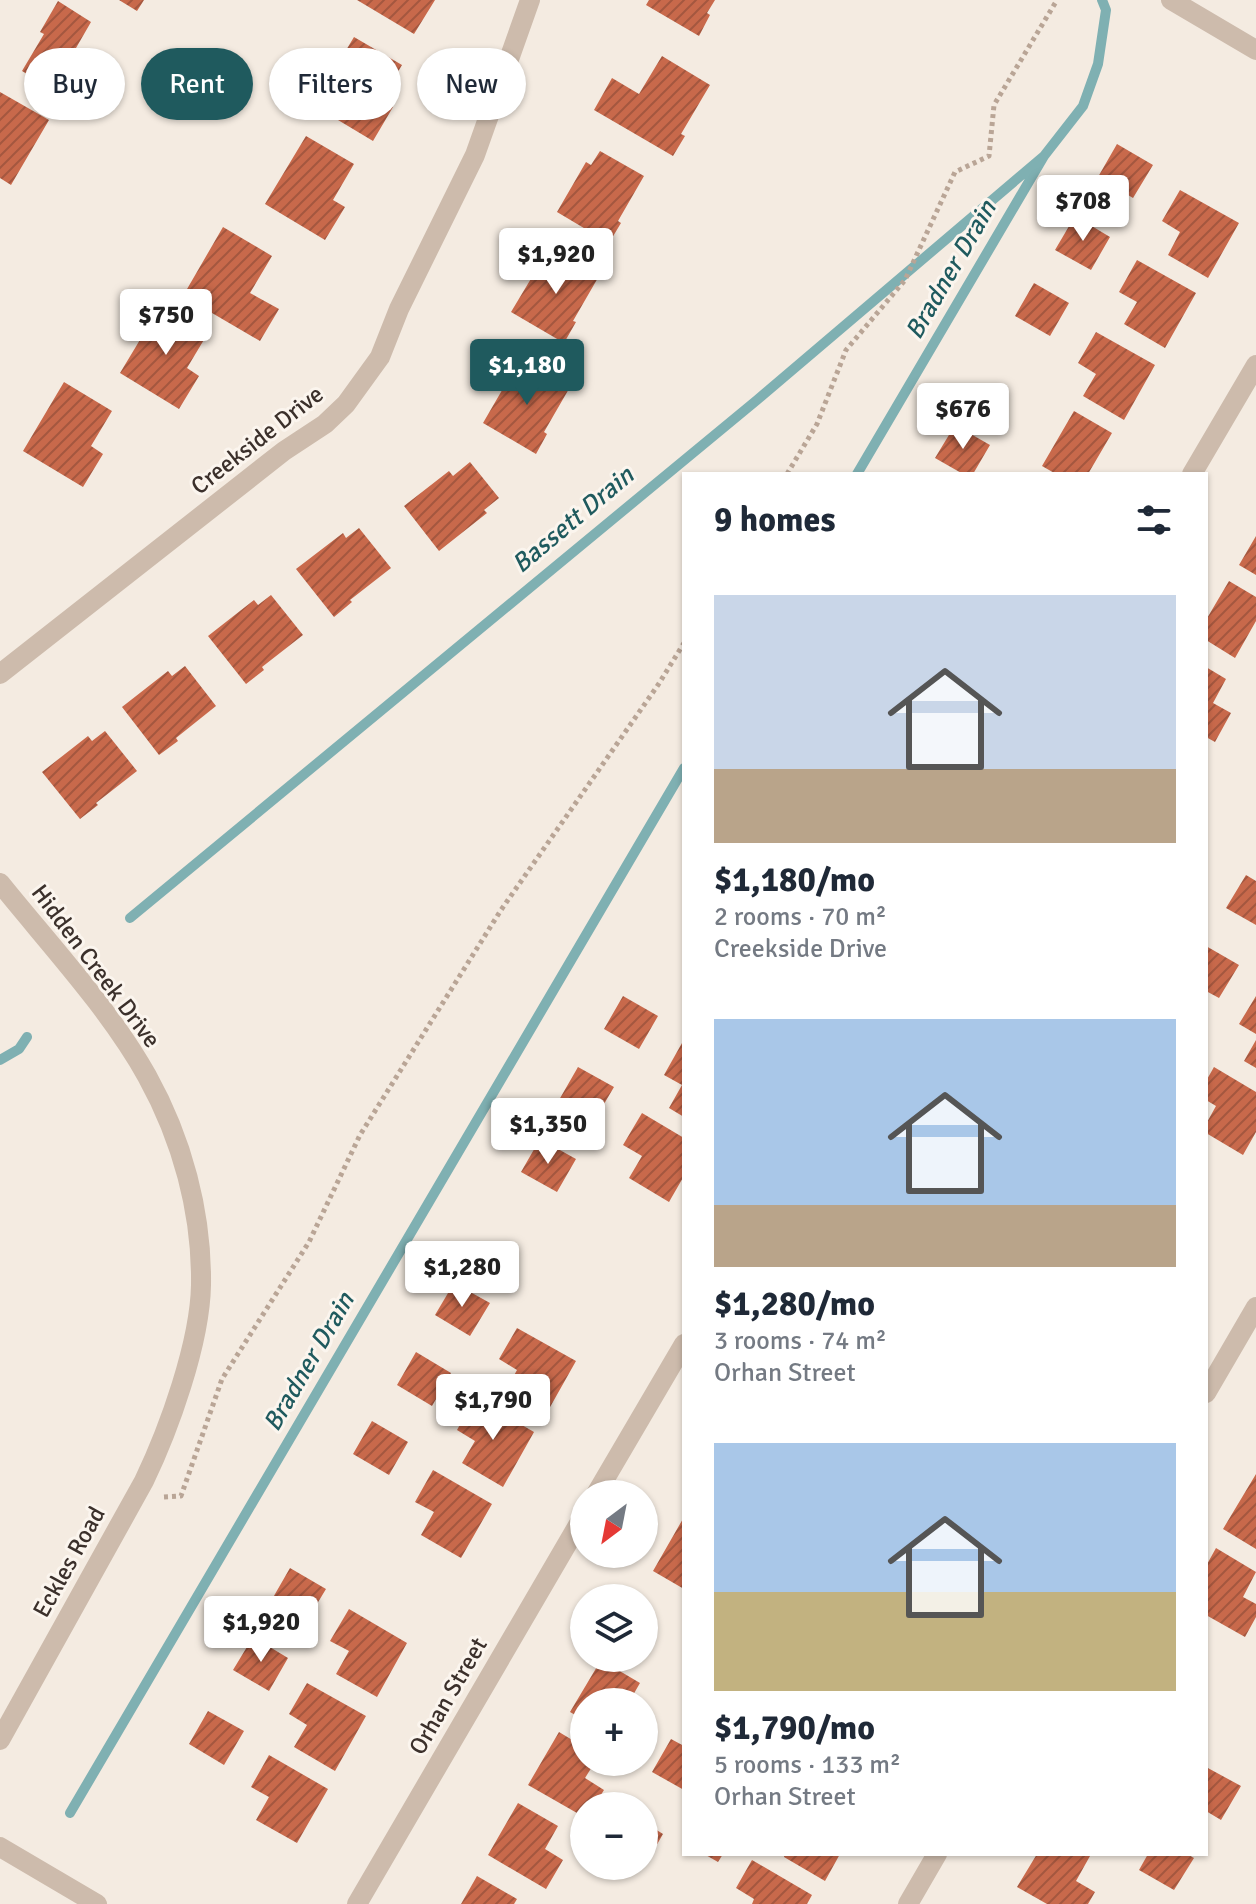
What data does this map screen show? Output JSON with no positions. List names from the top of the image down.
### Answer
{
  "streets": {
    "street": [
      "Creekside Drive",
      "Hidden Creek Drive",
      "Eckles Road",
      "Orhan Street"
    ]
  },
  "crossings": [
    ["Hidden Creek Drive", "Eckles Road"]
  ],
  "water": ["Bradner Drain", "Bassett Drain"],
  "north": "bottom left",
  "page": {
    "chip": [
      "Buy",
      "Rent",
      "Filters",
      "New"
    ],
    "price": [
      "$708",
      "$1,920",
      "$750",
      "$1,180",
      "$676",
      "$1,350",
      "$1,280",
      "$1,790",
      "$1,920"
    ],
    "heading": "9 homes",
    "list": [
      {
        "name": "$1,180/mo",
        "note": "2 rooms · 70 m² · Creekside Drive"
      },
      {
        "name": "$1,280/mo",
        "note": "3 rooms · 74 m² · Orhan Street"
      },
      {
        "name": "$1,790/mo",
        "note": "5 rooms · 133 m² · Orhan Street"
      }
    ],
    "map_buttons": ["+", "−"]
  }
}
